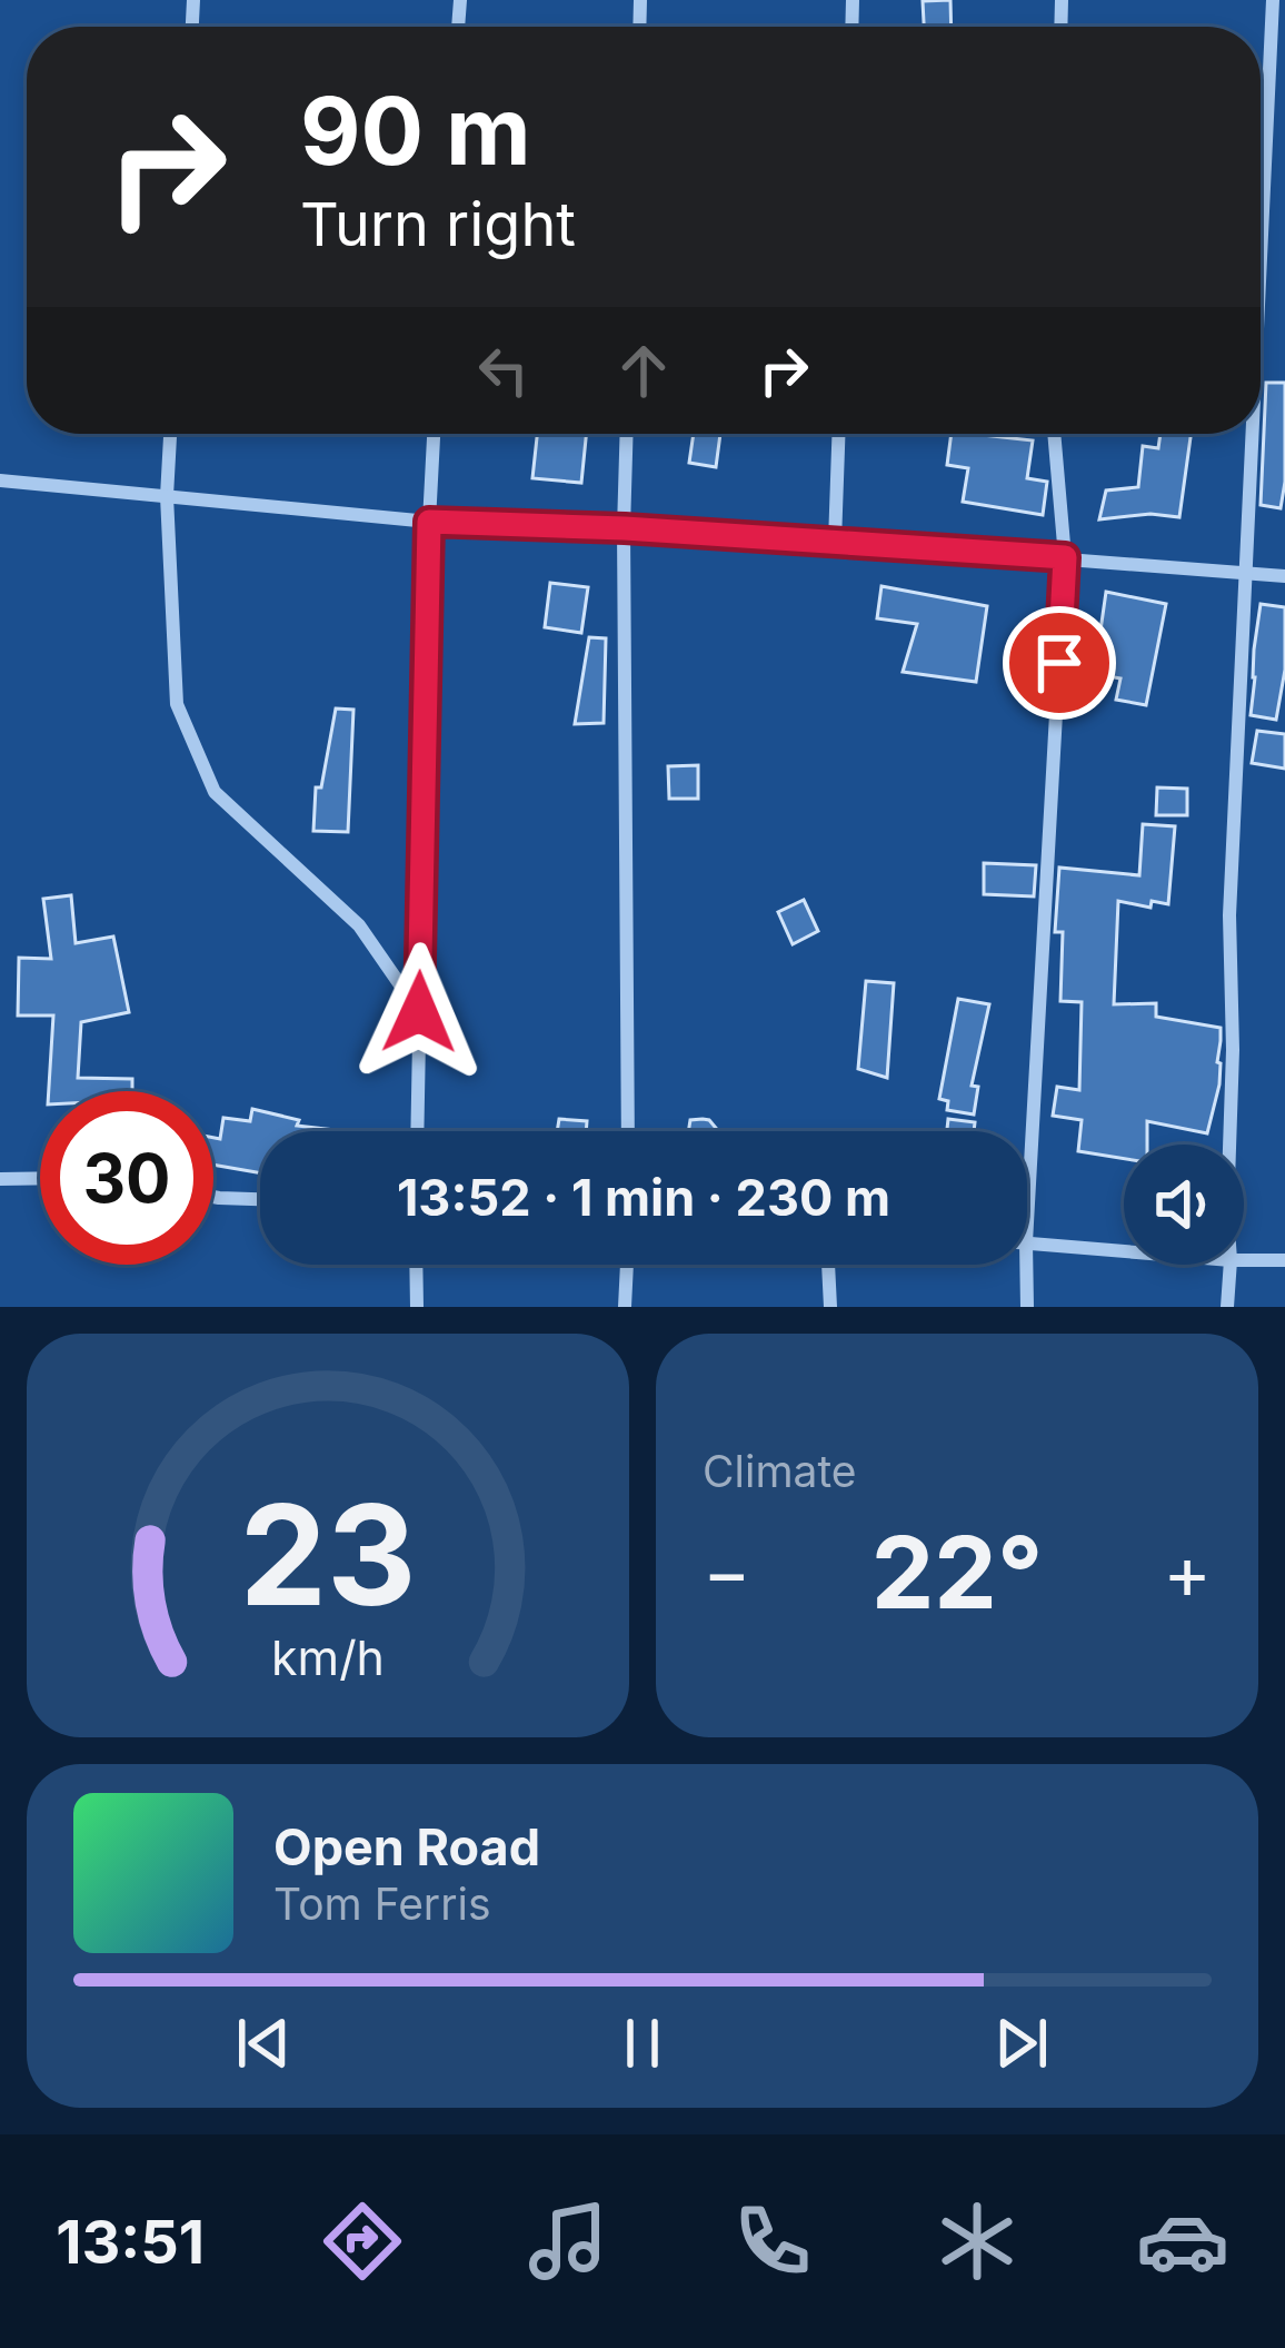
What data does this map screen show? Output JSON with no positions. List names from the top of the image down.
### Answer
{
  "page": {
    "turn": ["90 m", "Turn right"],
    "limit": "30",
    "trip": "13:52 · 1 min · 230 m",
    "tile": "Climate",
    "heat": ["−", "22°", "+"],
    "song": ["Open Road", "Tom Ferris"],
    "tabs": "13:51",
    "gauge": ["23", "km/h"]
  }
}
